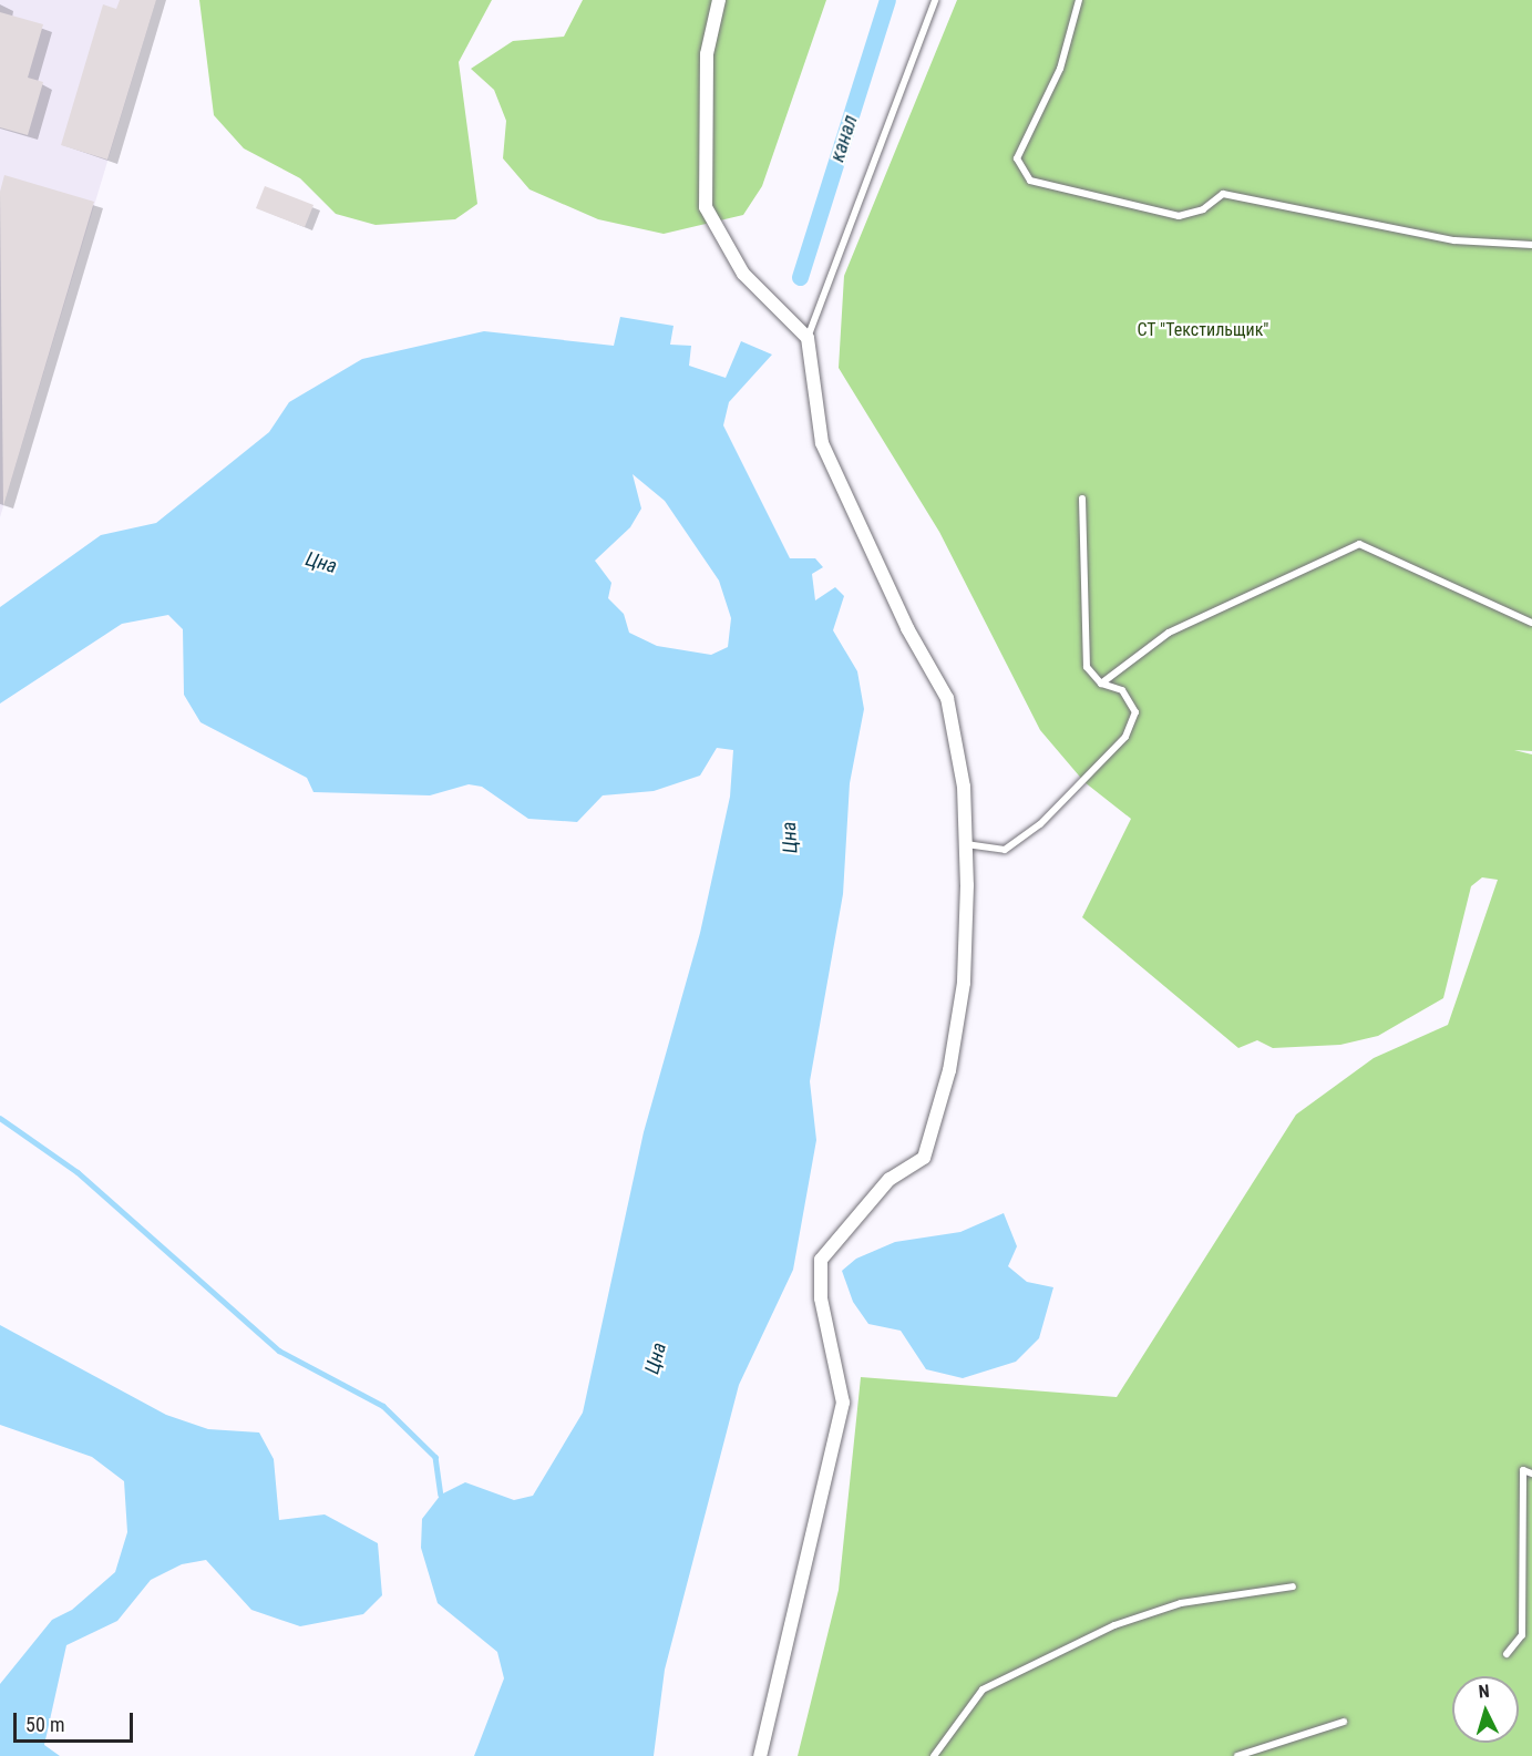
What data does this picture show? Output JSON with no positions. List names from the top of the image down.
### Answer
{
  "water": ["канал", "Цна"],
  "parks": ["СТ \"Текстильщик\""],
  "scale_bar": "50 m",
  "north": "top"
}
